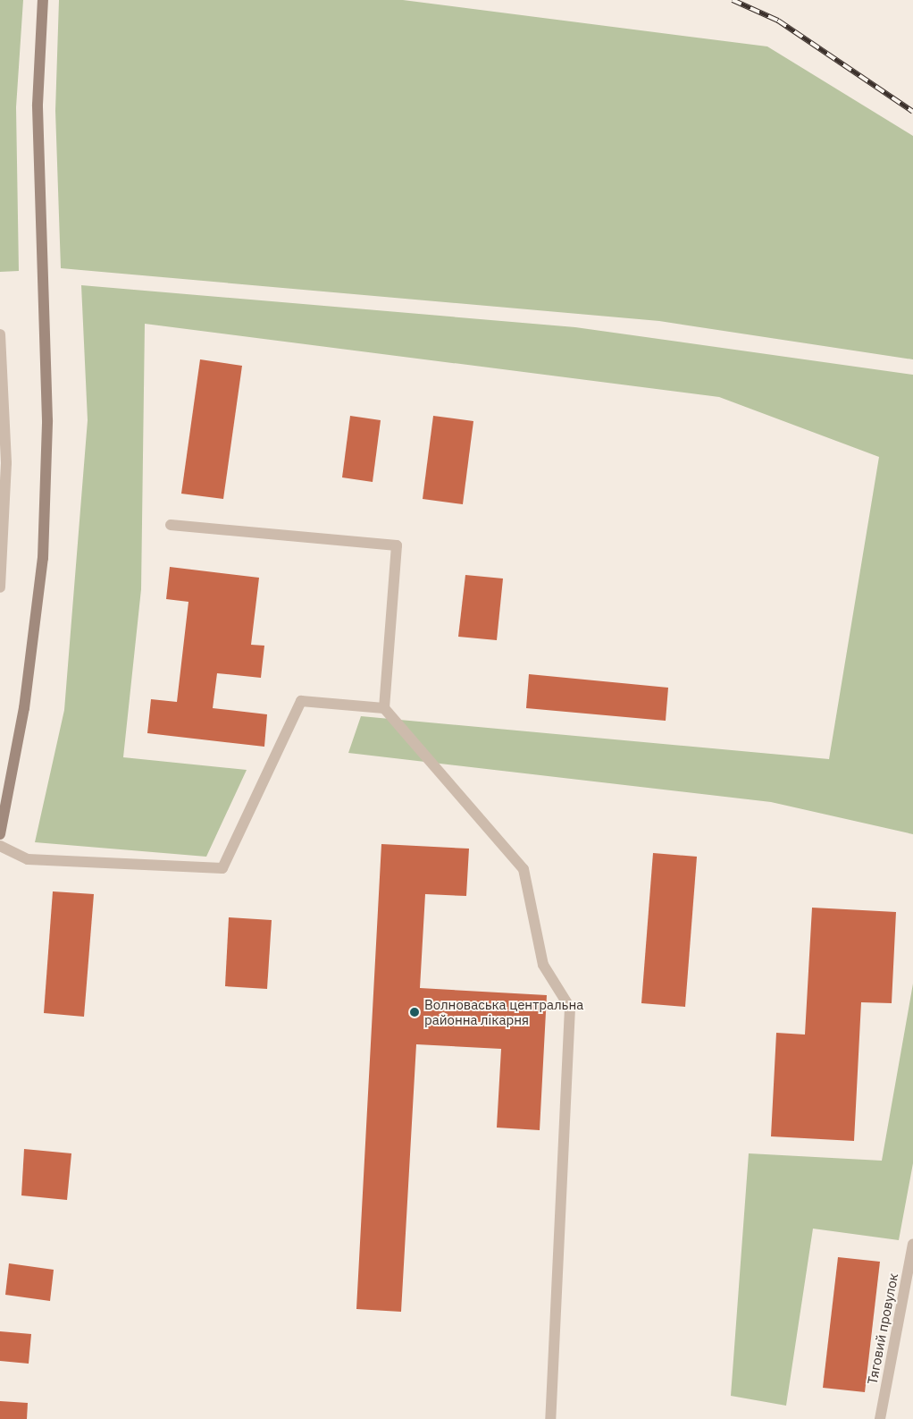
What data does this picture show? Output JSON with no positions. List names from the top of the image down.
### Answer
{
  "streets": {
    "street": ["Тяговий провулок"]
  },
  "places": ["Волноваська центральна районна лікарня"]
}
